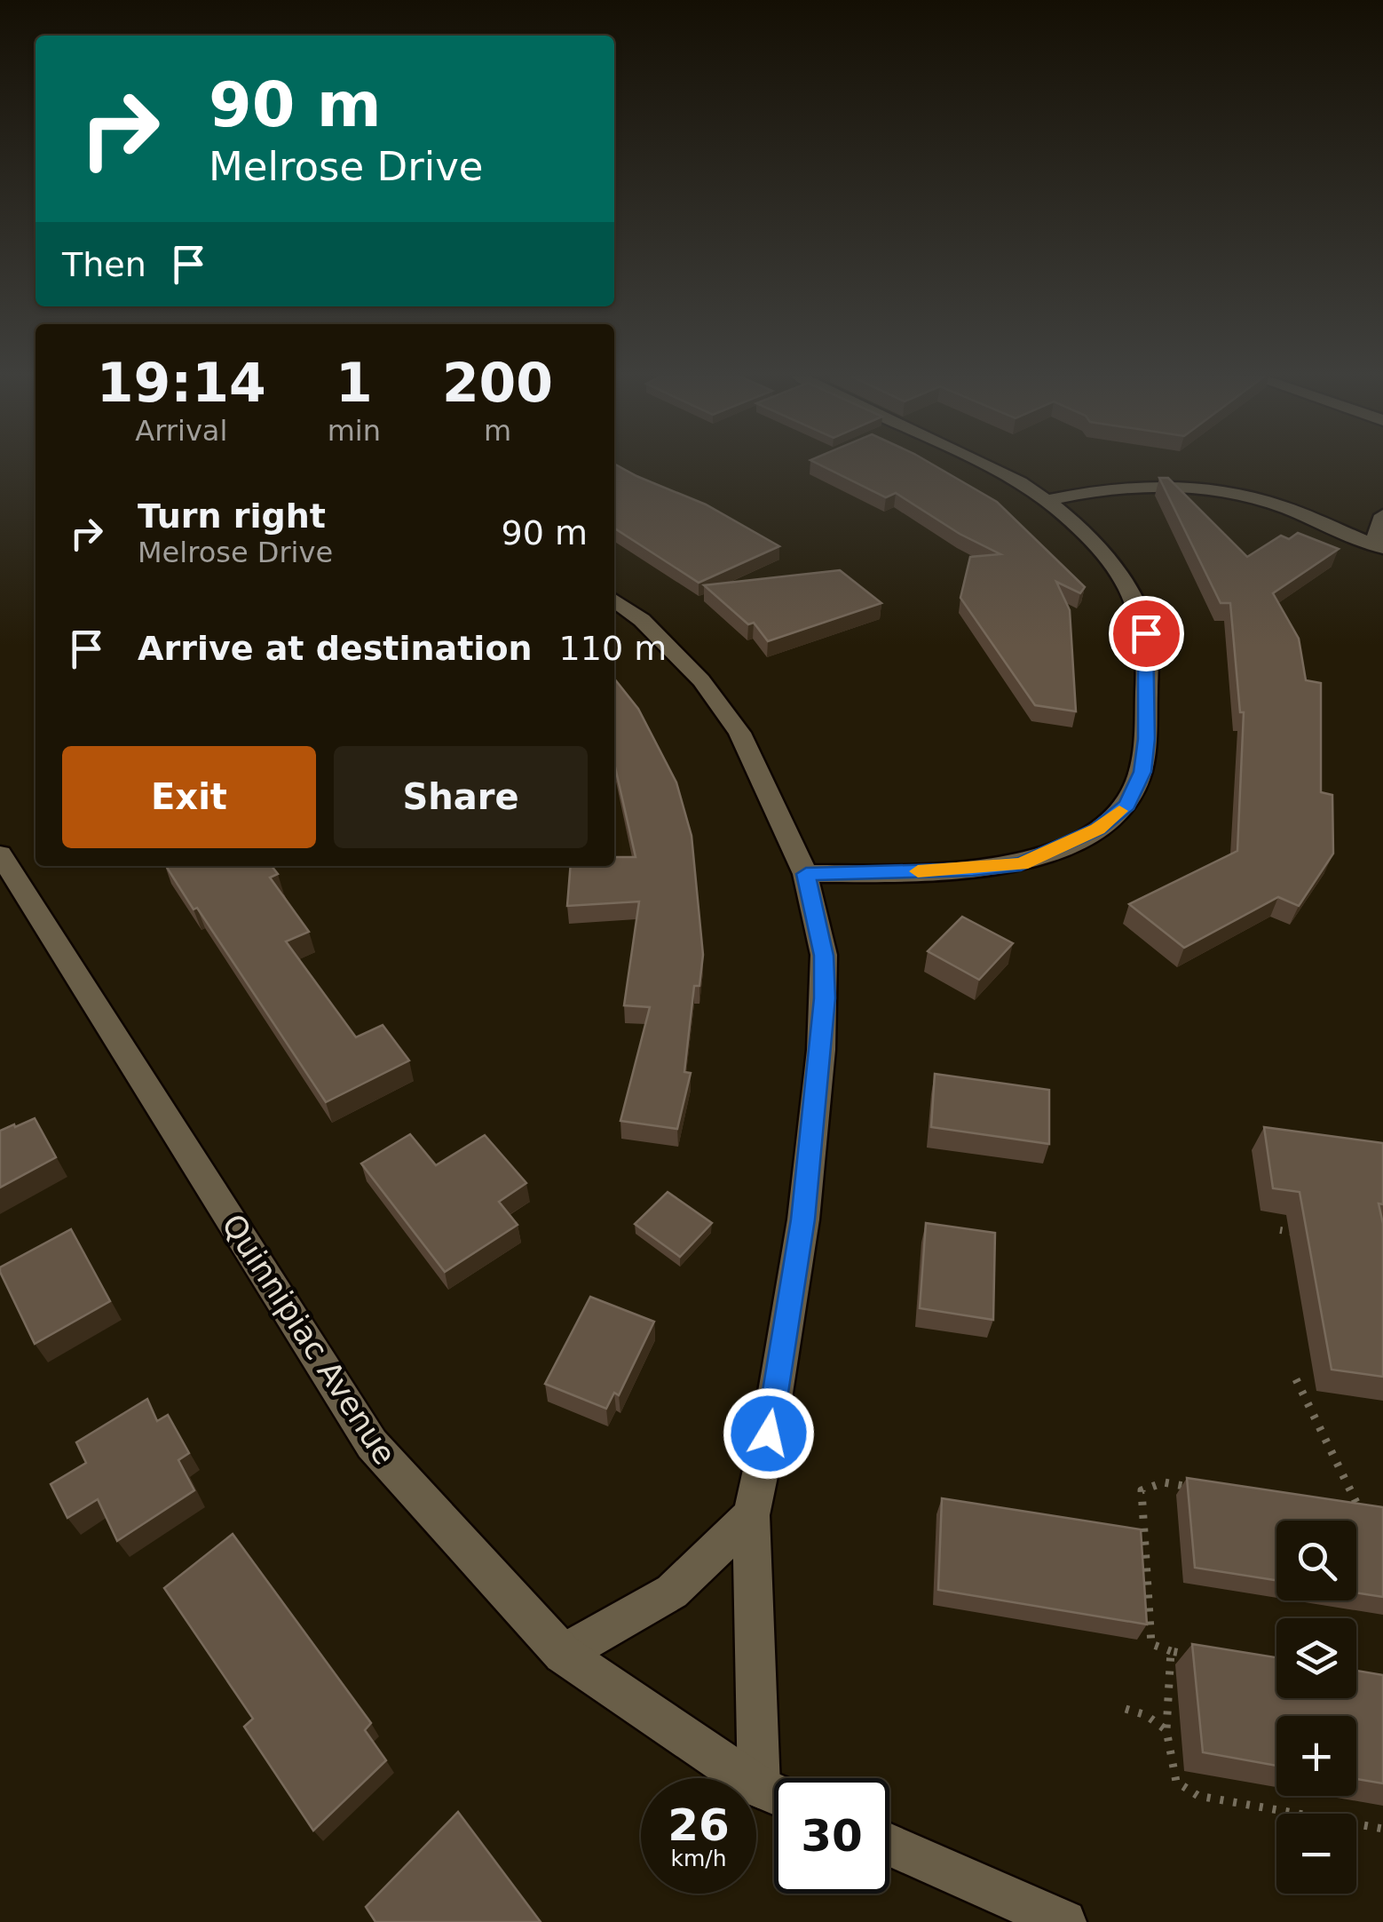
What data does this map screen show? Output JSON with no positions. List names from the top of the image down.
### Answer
{
  "streets": {
    "street": ["Quinnipiac Avenue"]
  },
  "page": {
    "turn": ["90 m", "Melrose Drive"],
    "then": "Then",
    "eta": [
      "19:14",
      "Arrival",
      "1",
      "min",
      "200",
      "m"
    ],
    "list": [
      {
        "name": "Turn right",
        "note": "Melrose Drive",
        "value": "90 m"
      },
      {
        "name": "Arrive at destination",
        "value": "110 m"
      }
    ],
    "buttons": ["Exit", "Share"],
    "map_buttons": ["+", "−"],
    "speed": "26 km/h",
    "limit": "30"
  }
}
